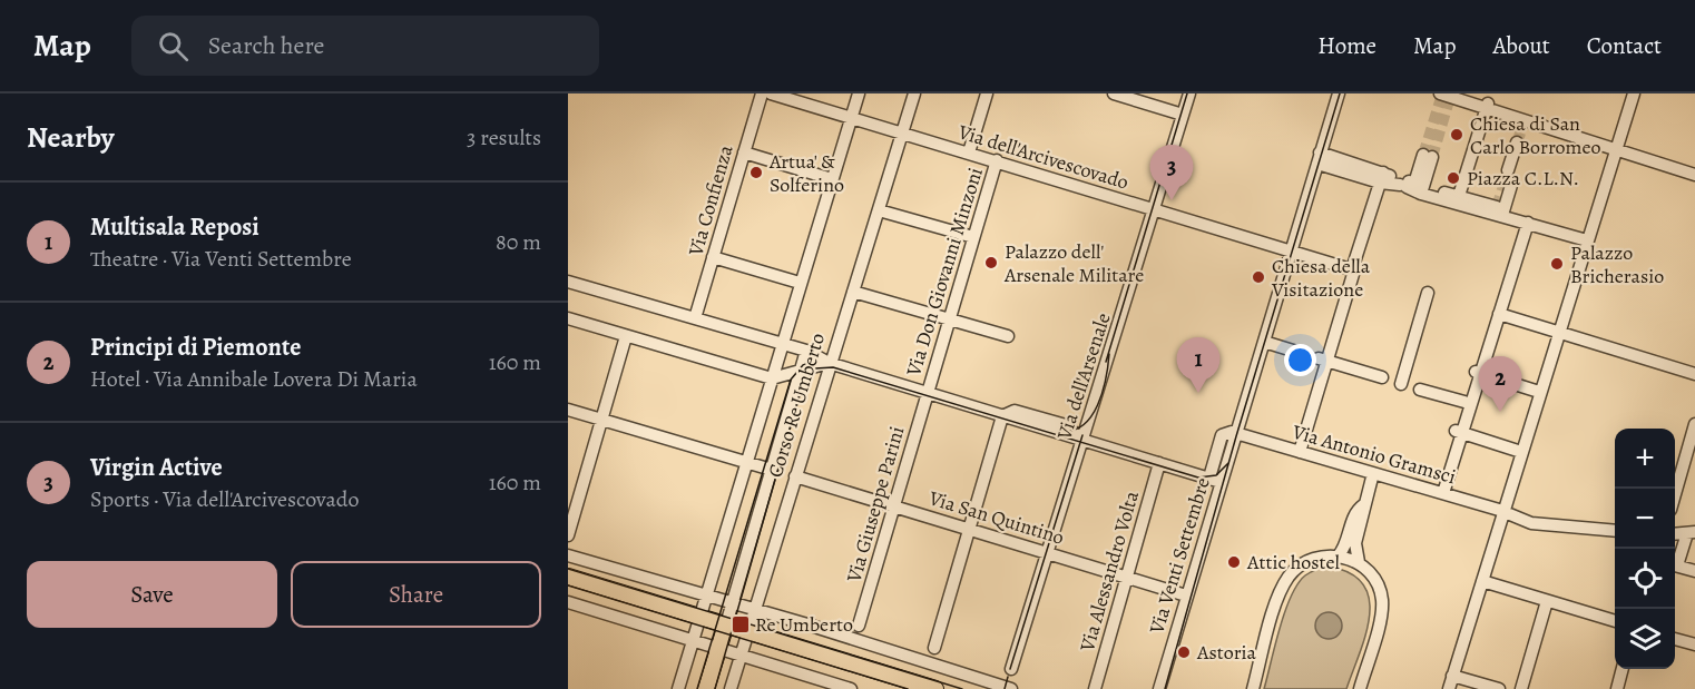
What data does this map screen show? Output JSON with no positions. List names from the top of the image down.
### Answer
{
  "streets": {
    "main road": ["Corso Re Umberto"],
    "street": [
      "Via dell'Arcivescovado",
      "Via Confienza",
      "Via Don Giovanni Minzoni",
      "Via dell'Arsenale",
      "Via Antonio Gramsci",
      "Via Giuseppe Parini",
      "Via San Quintino",
      "Via Venti Settembre",
      "Via Alessandro Volta"
    ]
  },
  "crossings": [
    ["Via dell'Arcivescovado", "Via Don Giovanni Minzoni"],
    ["Via dell'Arcivescovado", "Via dell'Arsenale"],
    ["Via dell'Arcivescovado", "Corso Re Umberto"],
    ["Via dell'Arcivescovado", "Via Venti Settembre"],
    ["Via Don Giovanni Minzoni", "Via Giuseppe Parini"],
    ["Via dell'Arsenale", "Via San Quintino"],
    ["Corso Re Umberto", "Via San Quintino"],
    ["Via Antonio Gramsci", "Via Venti Settembre"],
    ["Via Giuseppe Parini", "Via San Quintino"],
    ["Via San Quintino", "Via Venti Settembre"],
    ["Via San Quintino", "Via Alessandro Volta"]
  ],
  "places": {
    "other": [
      "Chiesa di San Carlo Borromeo",
      "Artua' & Solferino",
      "Piazza C.L.N.",
      "Palazzo dell' Arsenale Militare",
      "Palazzo Bricherasio",
      "Chiesa della Visitazione",
      "Attic hostel",
      "Astoria"
    ],
    "transit": ["Re Umberto"]
  },
  "page": {
    "header": "Map",
    "search": "Search here",
    "nav": [
      "Home",
      "Map",
      "About",
      "Contact"
    ],
    "heading": ["Nearby", "3 results"],
    "pins": ["3", "1", "2"],
    "list": [
      {
        "mark": "1",
        "name": "Multisala Reposi",
        "note": "Theatre · Via Venti Settembre",
        "value": "80 m"
      },
      {
        "mark": "2",
        "name": "Principi di Piemonte",
        "note": "Hotel · Via Annibale Lovera Di Maria",
        "value": "160 m"
      },
      {
        "mark": "3",
        "name": "Virgin Active",
        "note": "Sports · Via dell'Arcivescovado",
        "value": "160 m"
      }
    ],
    "map_buttons": ["+", "−"],
    "buttons": ["Save", "Share"]
  }
}
